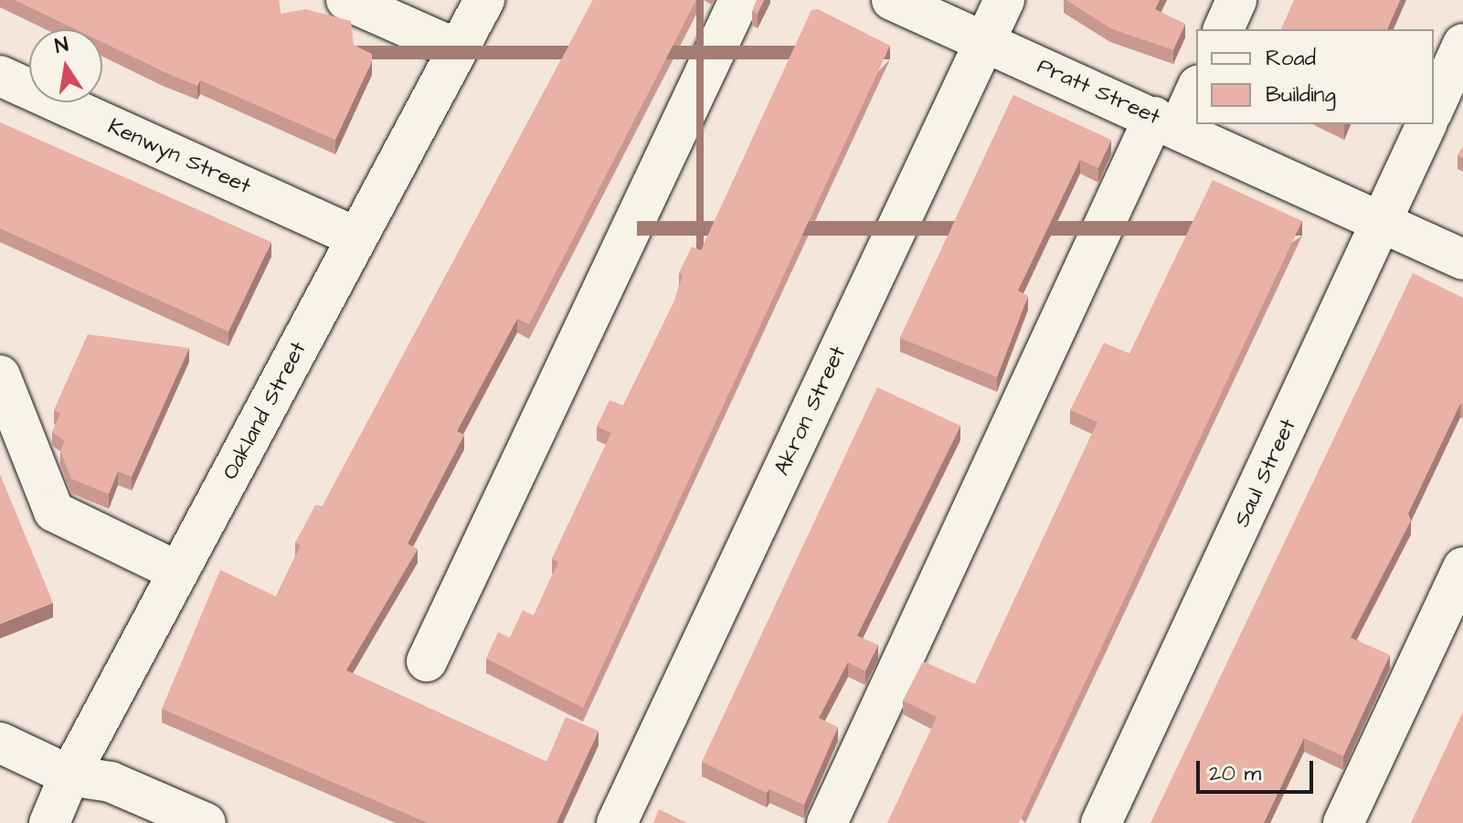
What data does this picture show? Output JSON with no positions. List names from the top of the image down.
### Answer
{
  "streets": {
    "street": [
      "Pratt Street",
      "Kenwyn Street",
      "Oakland Street",
      "Akron Street",
      "Saul Street"
    ]
  },
  "crossings": [
    ["Pratt Street", "Akron Street"],
    ["Pratt Street", "Saul Street"],
    ["Kenwyn Street", "Oakland Street"]
  ],
  "legend": ["Road", "Building"],
  "scale_bar": "20 m",
  "north": "top"
}
